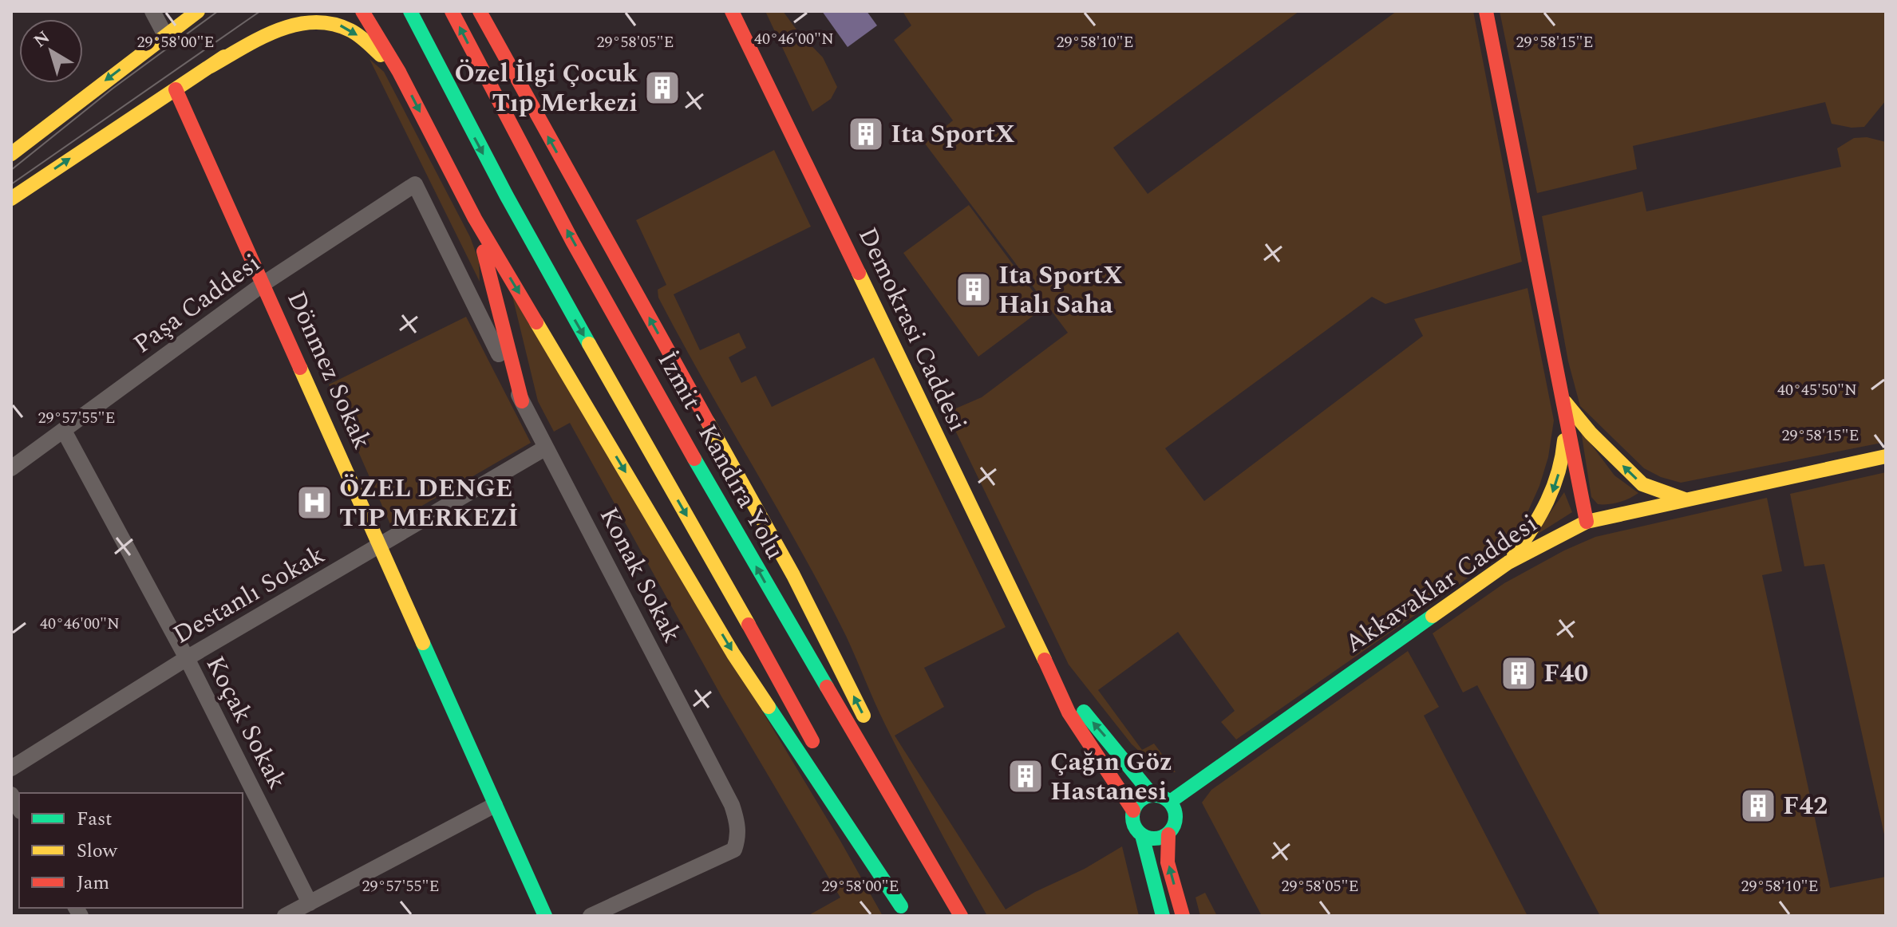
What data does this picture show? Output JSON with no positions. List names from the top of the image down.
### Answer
{
  "streets": {
    "main road": [
      "Demokrasi Caddesi",
      "Dönmez Sokak",
      "İzmit - Kandıra Yolu",
      "Akkavaklar Caddesi"
    ],
    "street": [
      "Paşa Caddesi",
      "Konak Sokak",
      "Destanlı Sokak",
      "Koçak Sokak"
    ]
  },
  "crossings": [
    ["Paşa Caddesi", "Dönmez Sokak"],
    ["Paşa Caddesi", "Konak Sokak"],
    ["Paşa Caddesi", "Koçak Sokak"],
    ["Dönmez Sokak", "Destanlı Sokak"],
    ["Konak Sokak", "Destanlı Sokak"],
    ["Destanlı Sokak", "Koçak Sokak"]
  ],
  "places": {
    "building": [
      "Özel İlgi Çocuk Tıp Merkezi",
      "Ita SportX",
      "Ita SportX Halı Saha",
      "F40",
      "Çağın Göz Hastanesi",
      "F42"
    ],
    "hospital": ["ÖZEL DENGE TIP MERKEZİ"]
  },
  "legend": ["Fast", "Slow", "Jam"],
  "north": "top left",
  "coordinates": [
    "40°46'00\"N",
    "29°58'00\"E",
    "29°58'05\"E",
    "29°58'10\"E",
    "29°58'15\"E",
    "40°45'50\"N",
    "29°57'55\"E"
  ]
}
